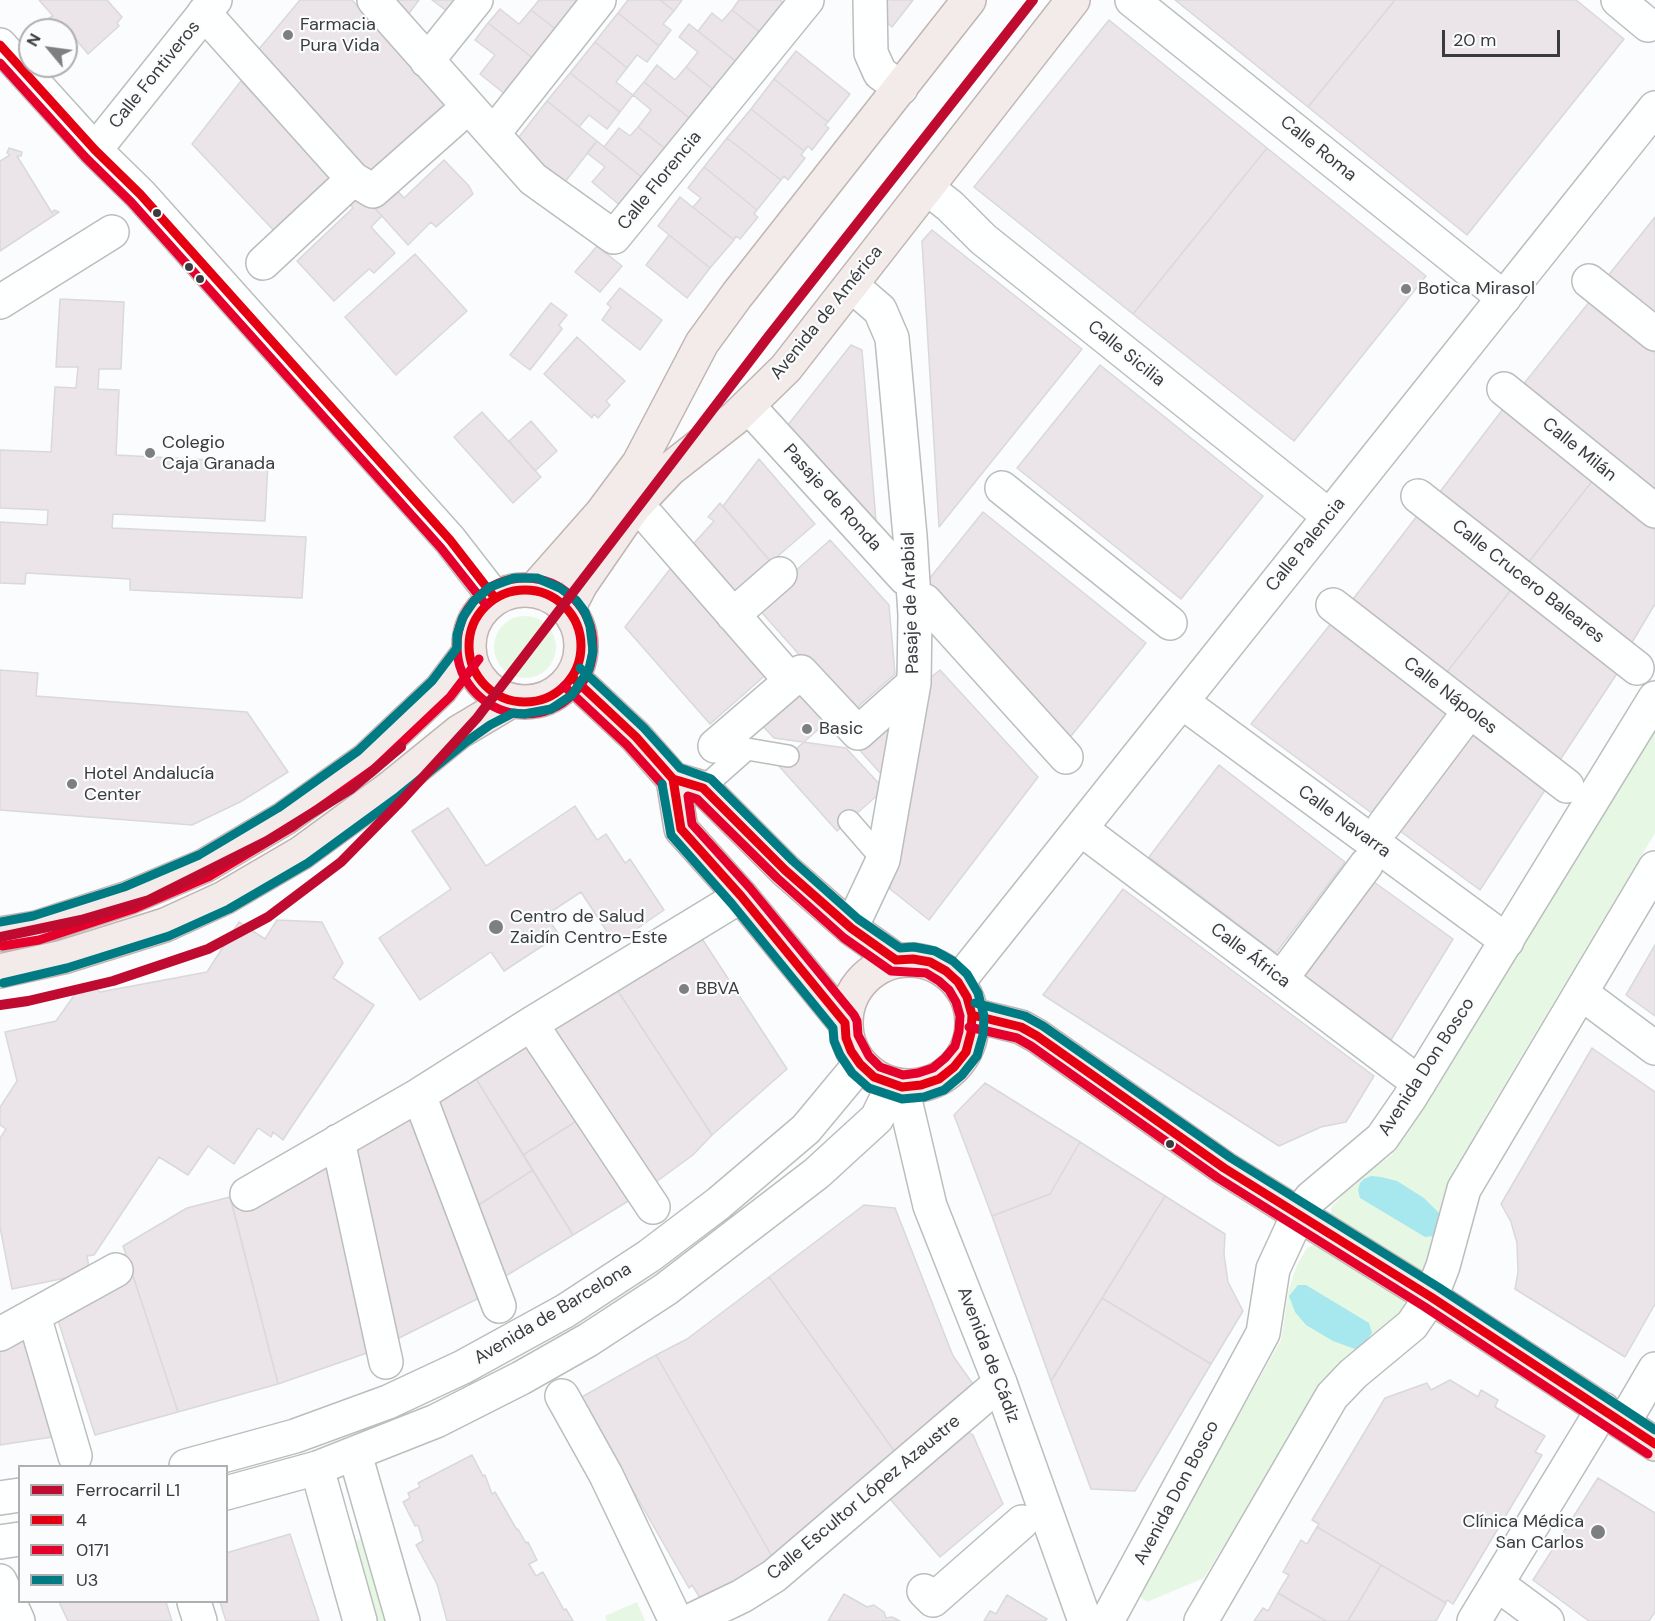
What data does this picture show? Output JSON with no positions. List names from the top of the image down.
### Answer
{
  "streets": {
    "main road": ["Avenida de América"],
    "street": [
      "Calle Fontiveros",
      "Calle Roma",
      "Calle Florencia",
      "Calle Sicilia",
      "Calle Milán",
      "Pasaje de Ronda",
      "Calle Palencia",
      "Calle Crucero Baleares",
      "Pasaje de Arabial",
      "Calle Nápoles",
      "Calle Navarra",
      "Calle África",
      "Avenida Don Bosco",
      "Avenida de Barcelona",
      "Avenida de Cádiz",
      "Calle Escultor López Azaustre"
    ]
  },
  "crossings": [
    ["Calle Roma", "Calle Palencia"],
    ["Avenida de América", "Calle Sicilia"],
    ["Avenida de América", "Pasaje de Arabial"],
    ["Calle Sicilia", "Calle Palencia"],
    ["Calle Palencia", "Calle Navarra"],
    ["Calle Palencia", "Calle África"],
    ["Calle Palencia", "Avenida de Barcelona"],
    ["Calle Palencia", "Avenida de Cádiz"],
    ["Calle Navarra", "Avenida Don Bosco"],
    ["Calle África", "Avenida Don Bosco"],
    ["Avenida de Barcelona", "Avenida de Cádiz"],
    ["Avenida de Cádiz", "Calle Escultor López Azaustre"]
  ],
  "places": [
    "Farmacia Pura Vida",
    "Botica Mirasol",
    "Colegio Caja Granada",
    "Basic",
    "Hotel Andalucía Center",
    "Centro de Salud Zaidín Centro-Este",
    "BBVA",
    "Clínica Médica San Carlos"
  ],
  "lines": [
    "rail line L1",
    "transit line 4",
    "transit line 0171",
    "transit line U3"
  ],
  "legend": [
    "Ferrocarril L1",
    "4",
    "0171",
    "U3"
  ],
  "scale_bar": "20 m",
  "north": "top left"
}
